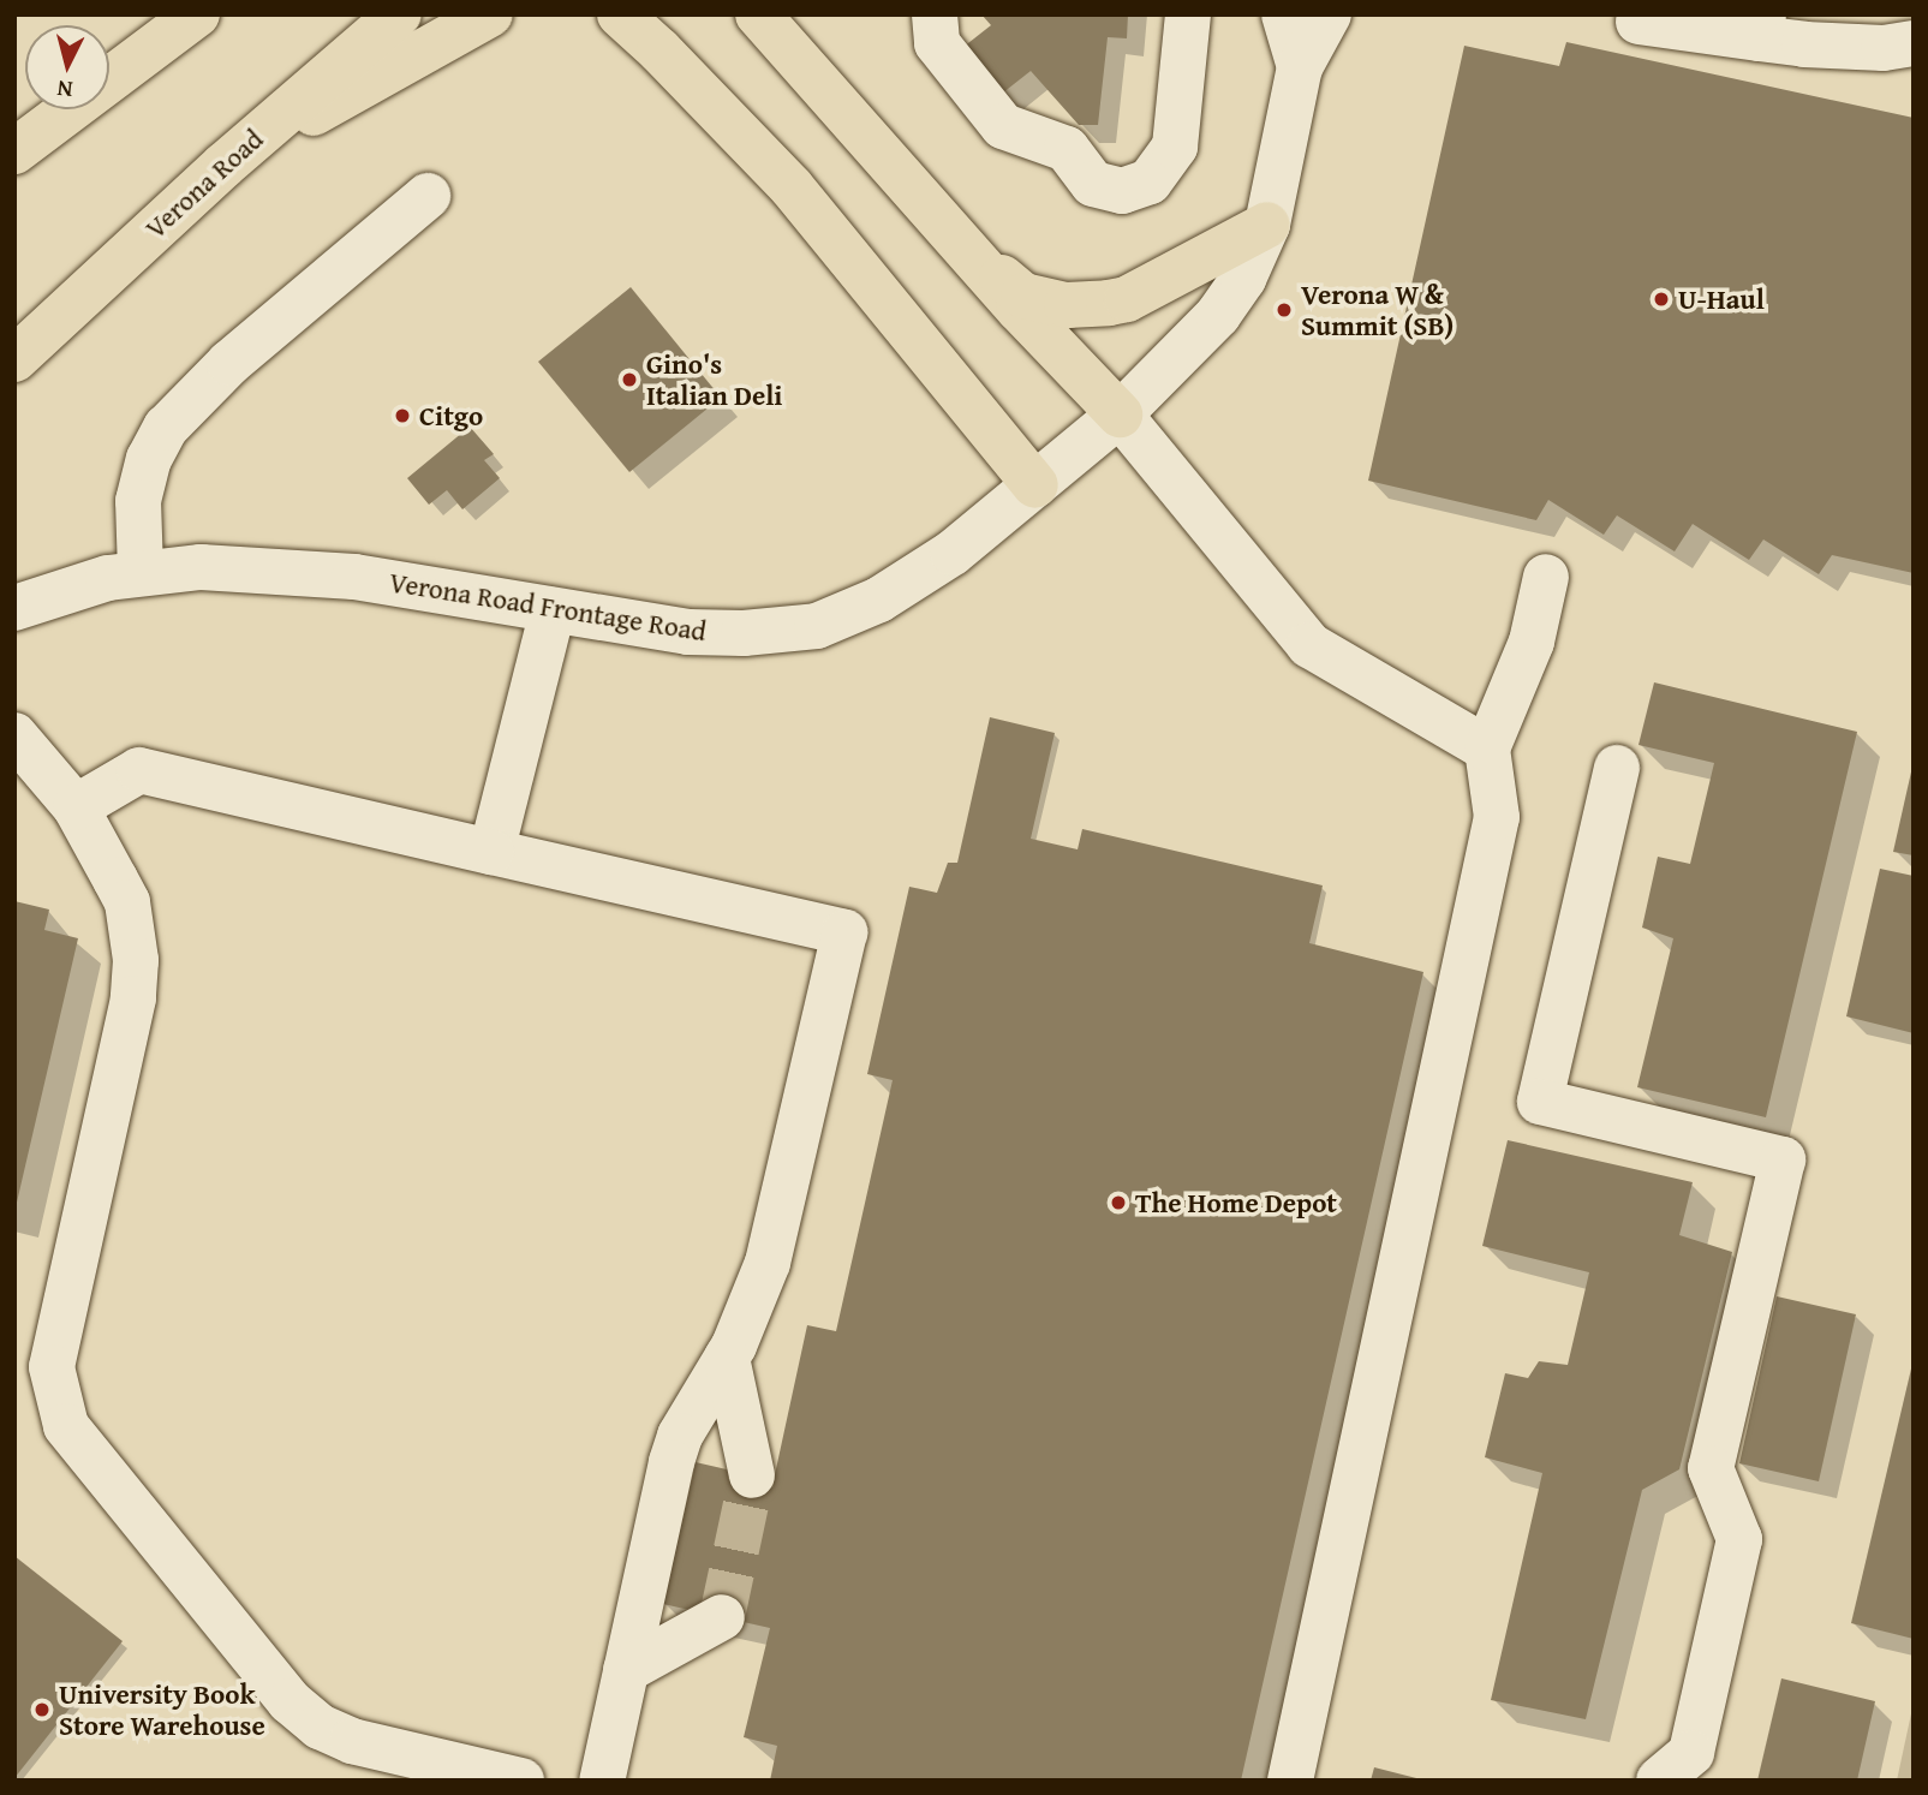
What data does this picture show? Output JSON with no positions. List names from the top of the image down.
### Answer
{
  "streets": {
    "highway": ["Verona Road"],
    "street": ["Verona Road Frontage Road"]
  },
  "places": [
    "U-Haul",
    "Verona W & Summit (SB)",
    "Gino's Italian Deli",
    "Citgo",
    "The Home Depot",
    "University Book Store Warehouse"
  ],
  "north": "bottom"
}
